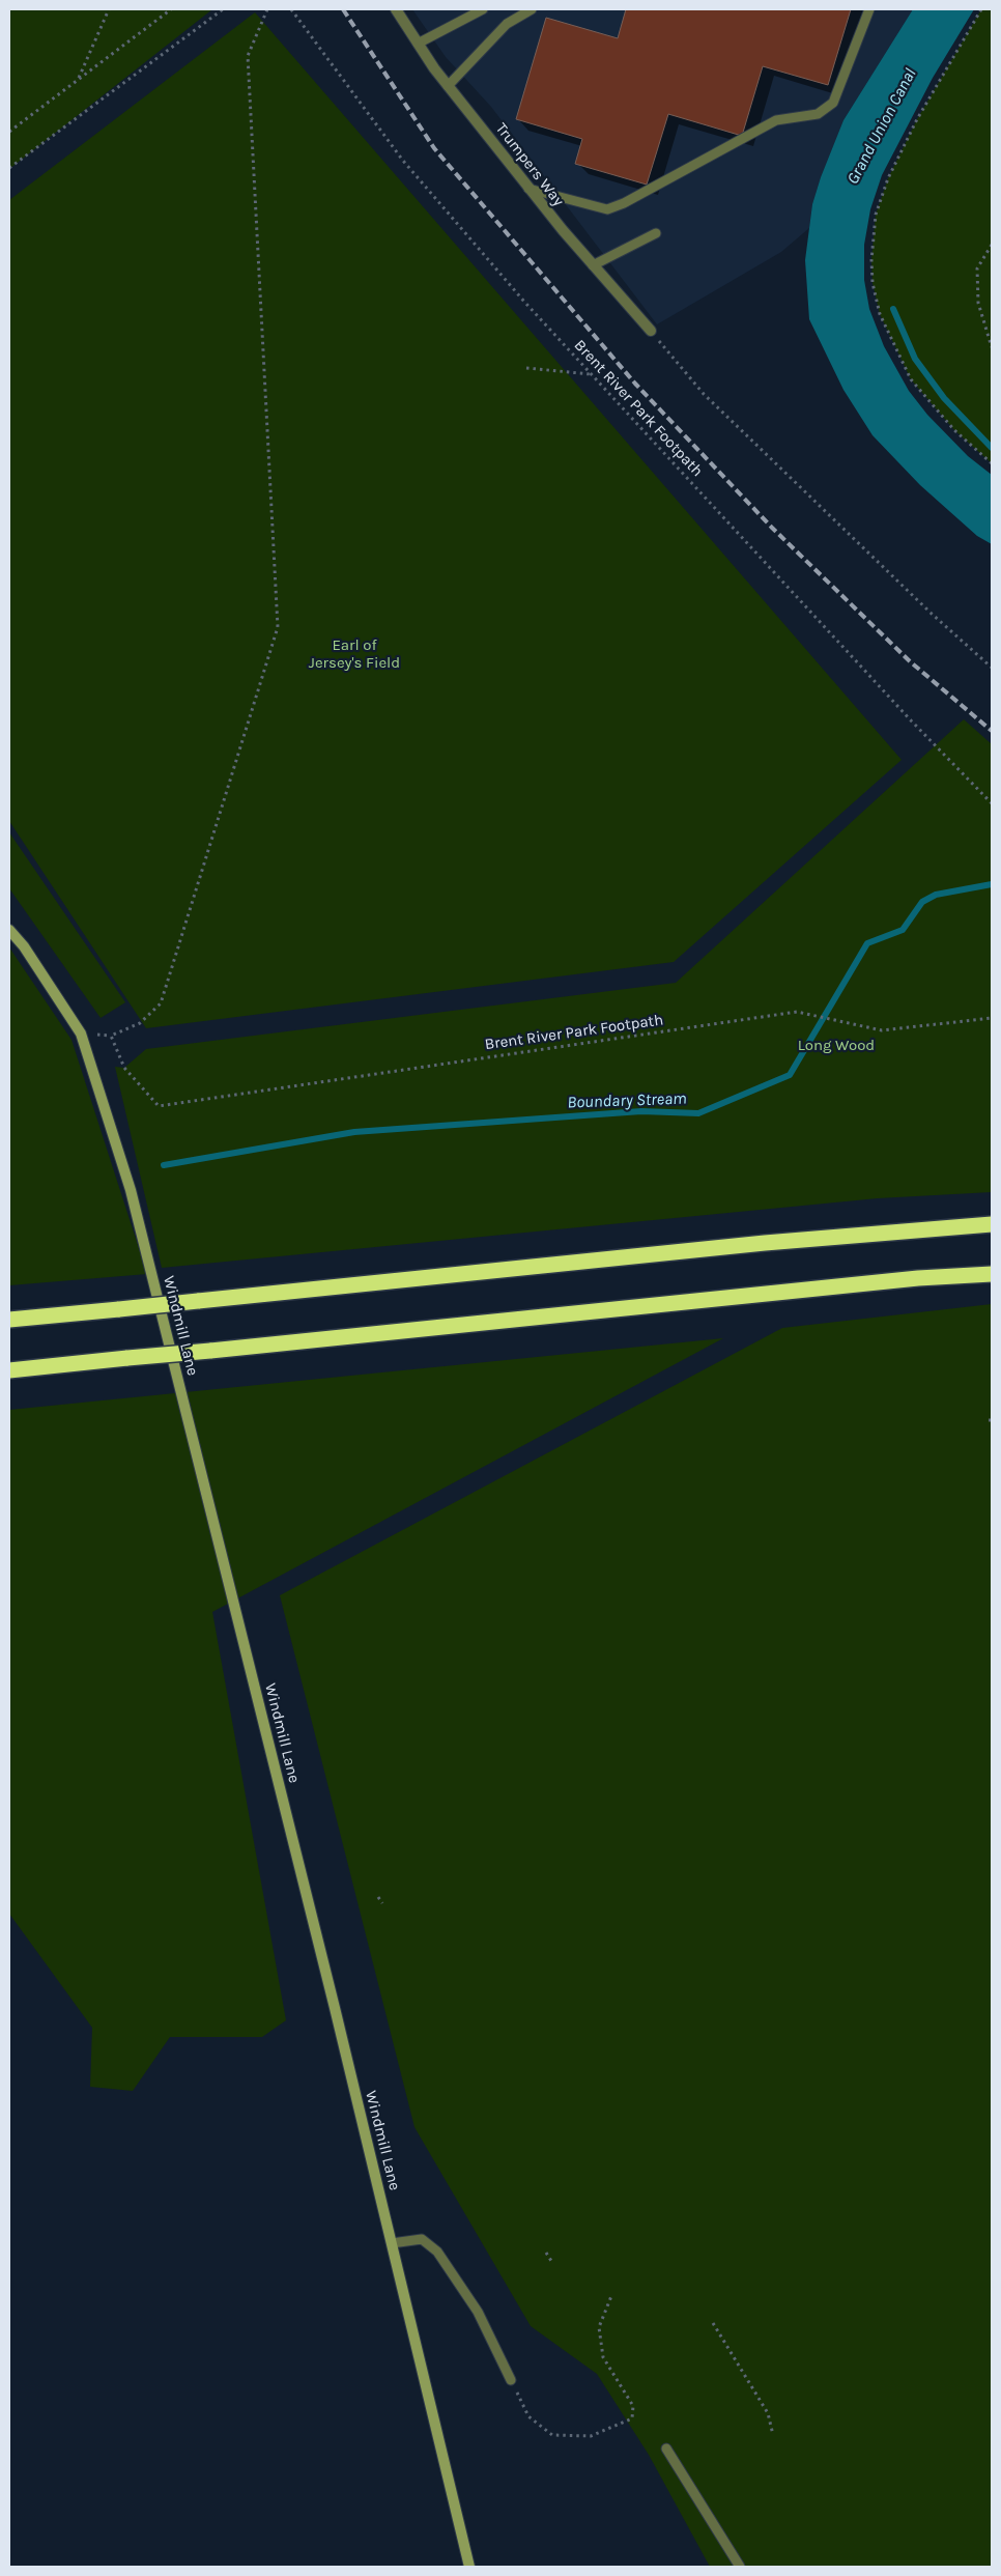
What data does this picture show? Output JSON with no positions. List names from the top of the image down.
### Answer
{
  "streets": {
    "main road": ["Windmill Lane"],
    "street": ["Trumpers Way"],
    "path": ["Brent River Park Footpath"]
  },
  "water": ["Grand Union Canal", "Boundary Stream"],
  "parks": ["Earl of Jersey's Field", "Long Wood"]
}
